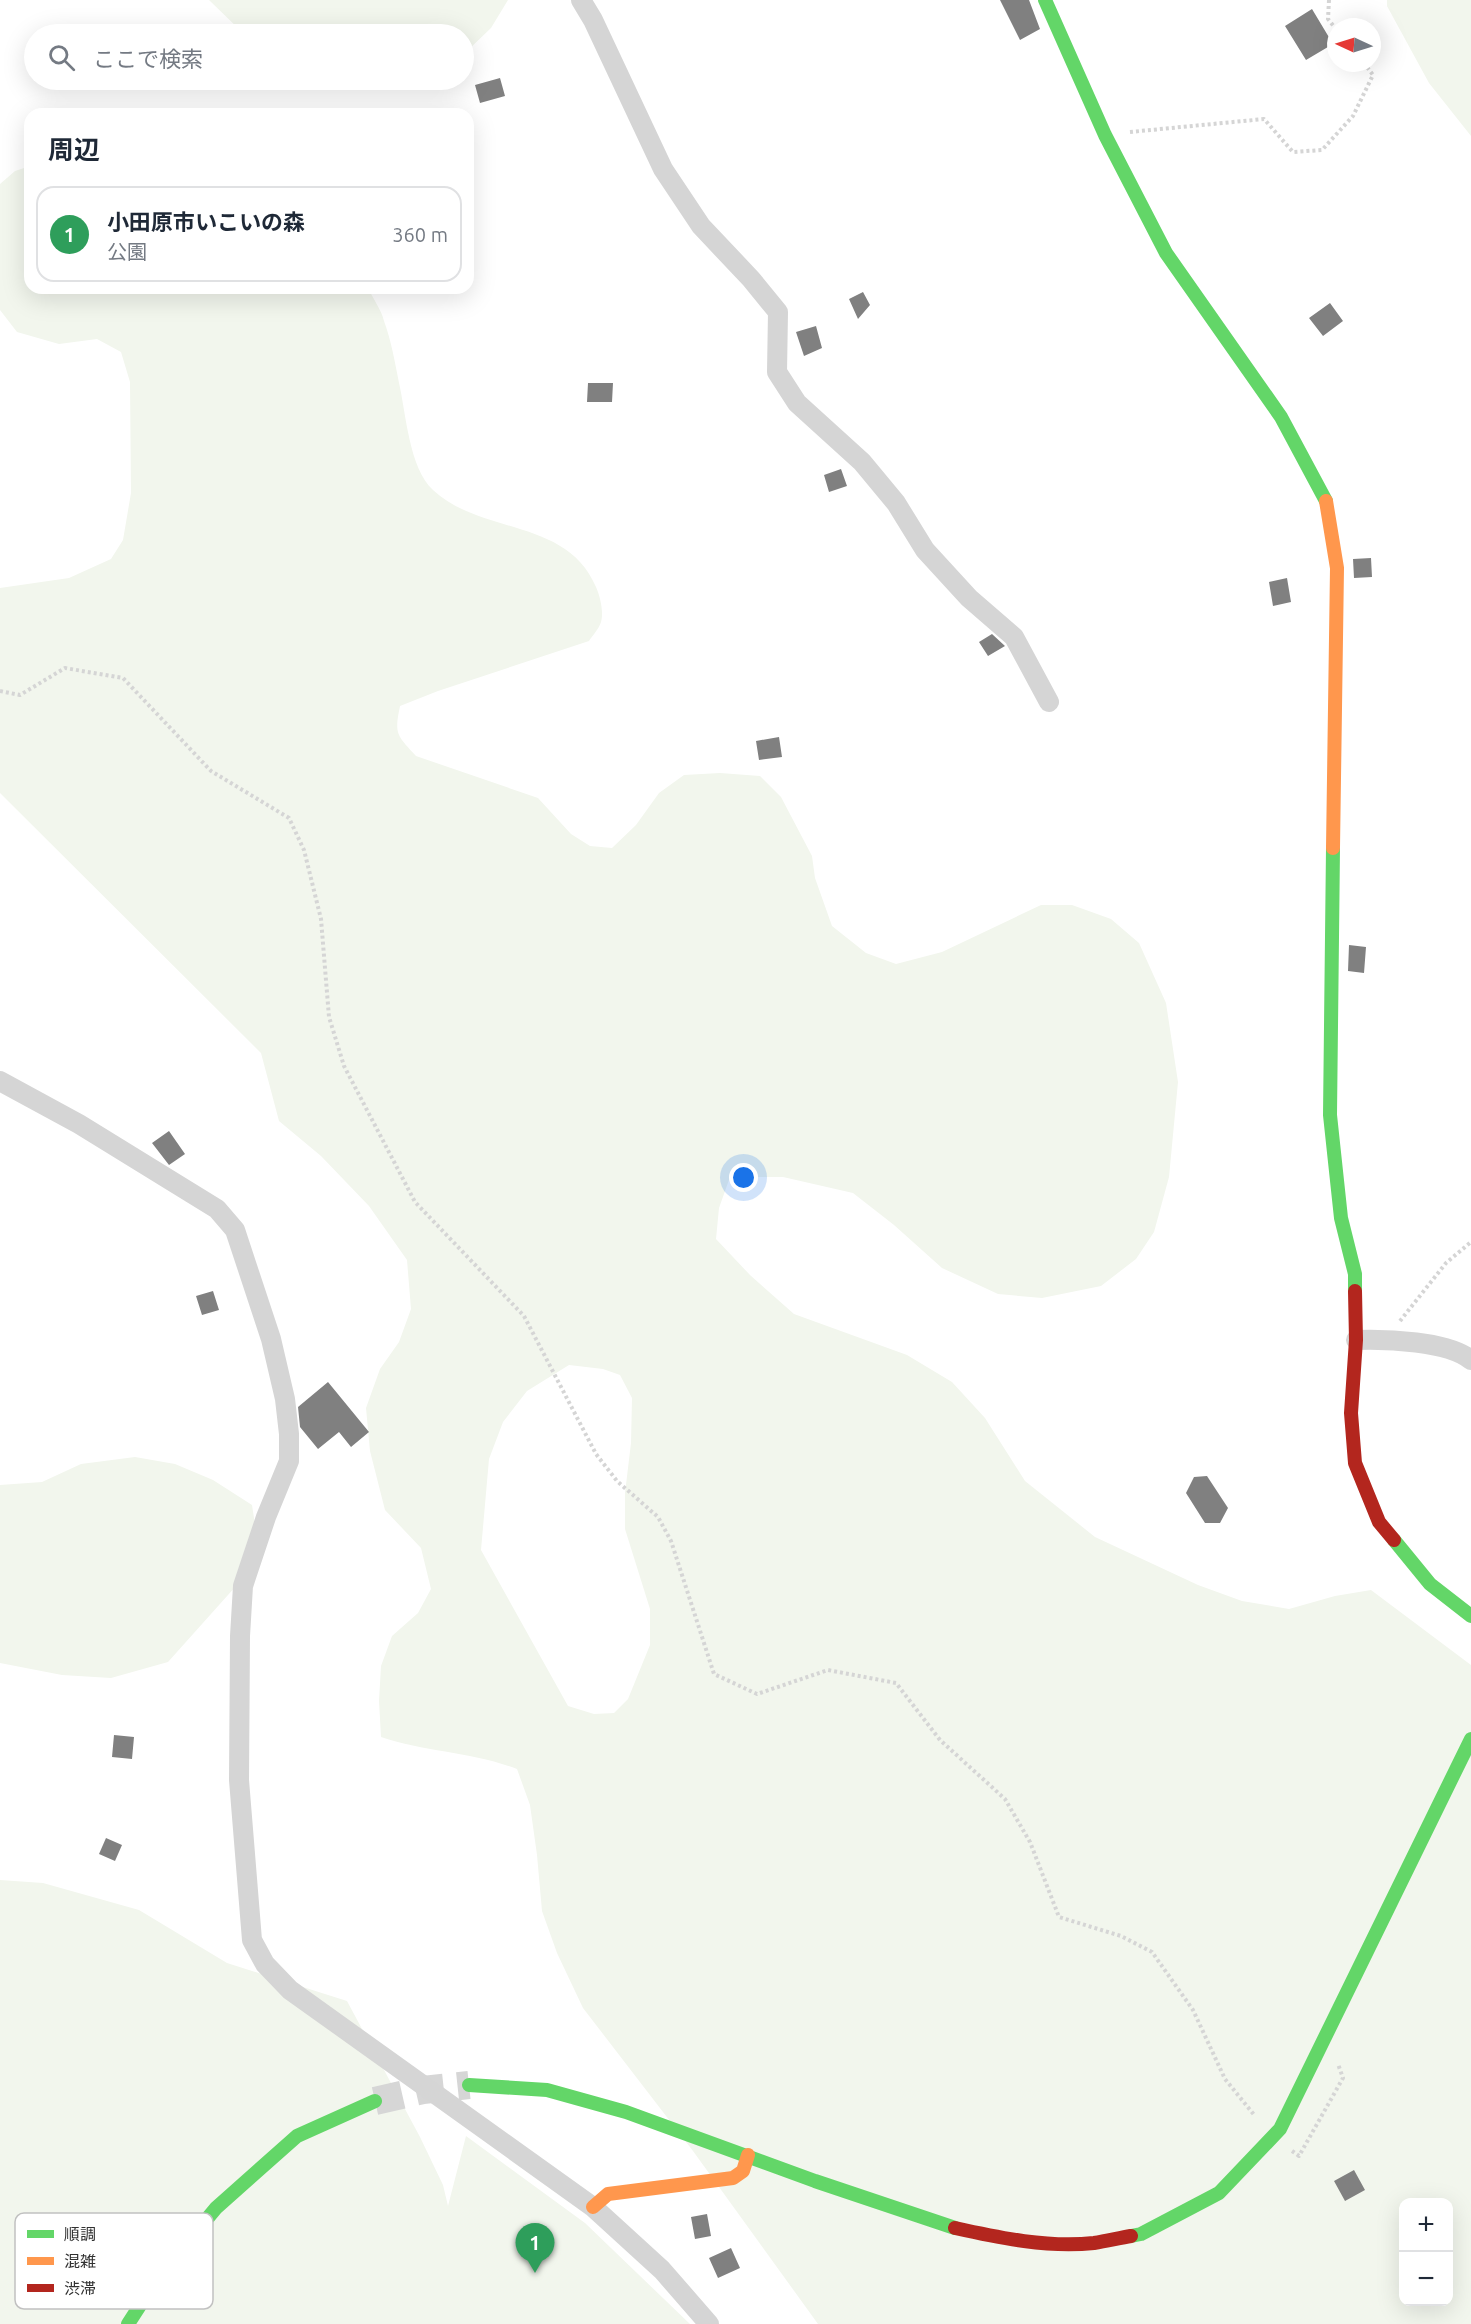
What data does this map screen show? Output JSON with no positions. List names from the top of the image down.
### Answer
{
  "legend": ["順調", "混雑", "渋滞"],
  "north": "left",
  "page": {
    "search": "ここで検索",
    "heading": "周辺",
    "list": [
      {
        "mark": "1",
        "name": "小田原市いこいの森",
        "note": "公園",
        "value": "360 m"
      }
    ],
    "map_buttons": ["+", "−"],
    "pins": "1"
  }
}
